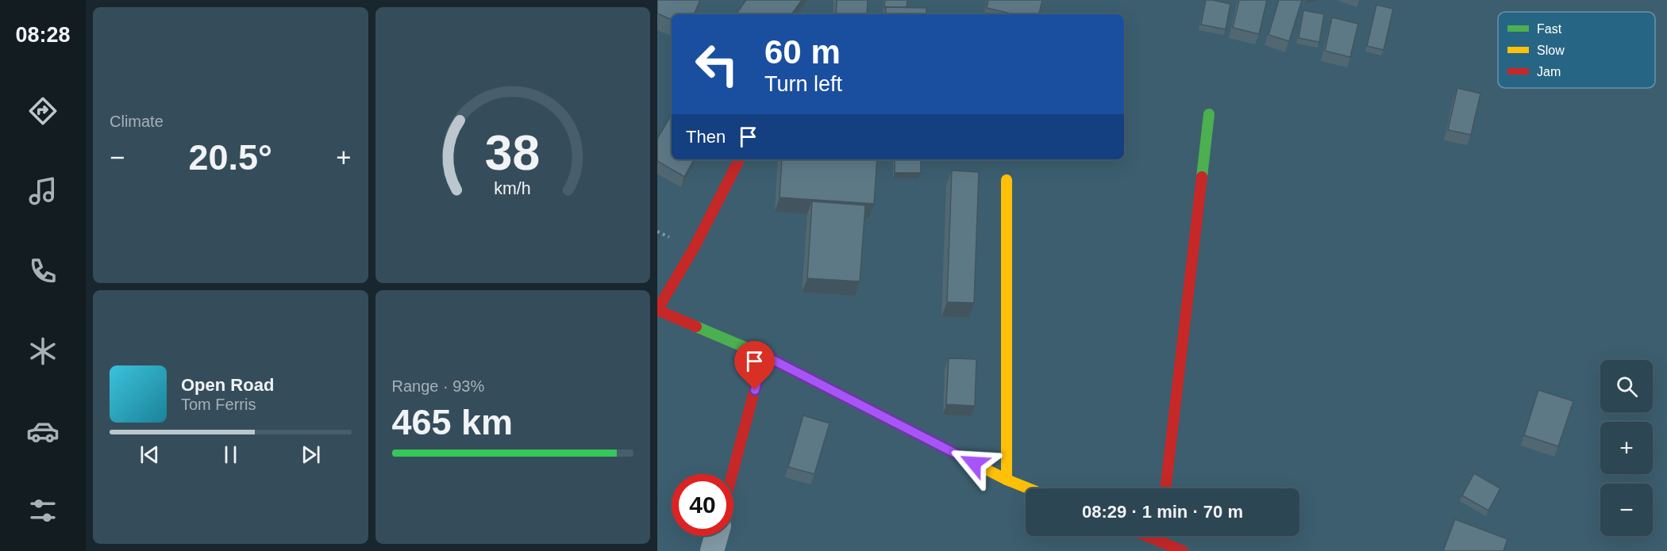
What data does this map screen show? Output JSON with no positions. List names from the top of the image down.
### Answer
{
  "legend": ["Fast", "Slow", "Jam"],
  "page": {
    "tabs": "08:28",
    "tile": [
      "Climate",
      ["Range · 93%", "465 km"]
    ],
    "turn": ["60 m", "Turn left"],
    "then": "Then",
    "heat": ["−", "20.5°", "+"],
    "map_buttons": ["+", "−"],
    "song": ["Open Road", "Tom Ferris"],
    "limit": "40",
    "trip": "08:29 · 1 min · 70 m",
    "gauge": ["38", "km/h"]
  }
}
